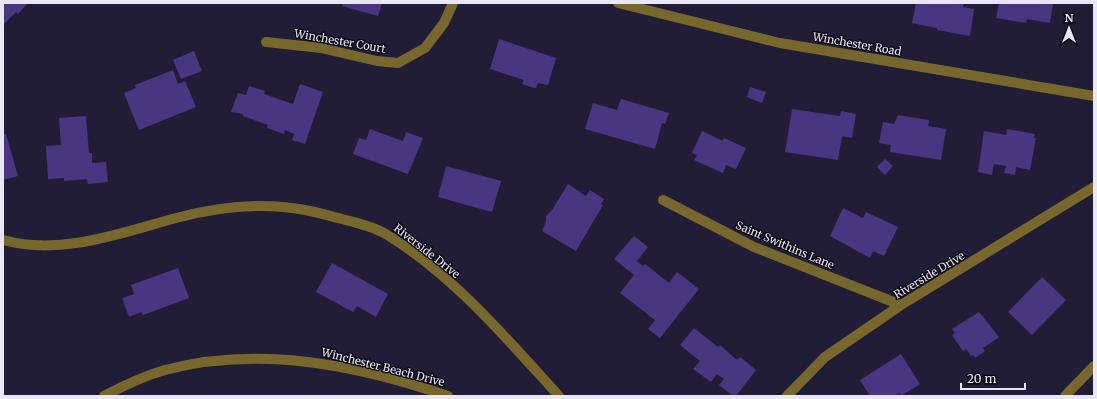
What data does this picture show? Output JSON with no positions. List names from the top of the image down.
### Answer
{
  "streets": {
    "street": [
      "Winchester Court",
      "Winchester Road",
      "Saint Swithins Lane",
      "Riverside Drive",
      "Winchester Beach Drive"
    ]
  },
  "crossings": [
    ["Saint Swithins Lane", "Riverside Drive"]
  ],
  "scale_bar": "20 m",
  "north": "top"
}
